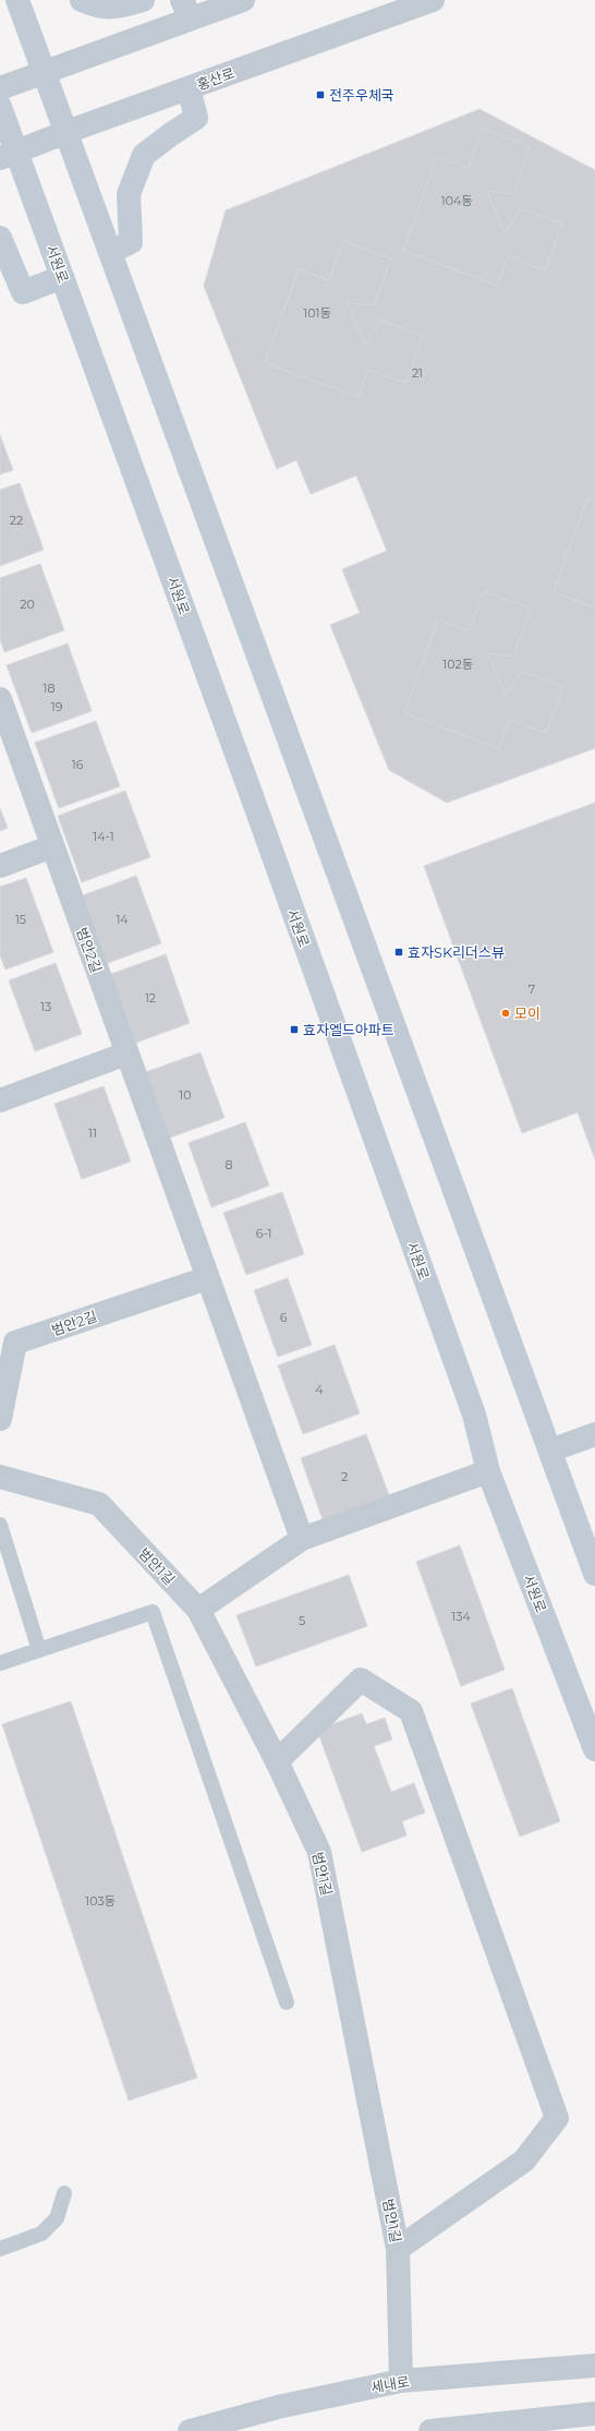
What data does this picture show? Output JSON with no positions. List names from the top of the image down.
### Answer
{
  "streets": {
    "main road": ["서원로"],
    "street": [
      "홍산로",
      "범안2길",
      "범안1길",
      "세내로"
    ]
  },
  "crossings": [
    ["홍산로", "서원로"],
    ["범안1길", "세내로"]
  ],
  "places": {
    "transit": ["전주우체국", "효자SK리더스뷰", "효자엘드아파트"],
    "other": ["모이"]
  },
  "house_numbers": [
    "104동",
    "101동",
    "21",
    "22",
    "20",
    "102동",
    "18",
    "19",
    "16",
    "14-1",
    "15",
    "14",
    "7",
    "12",
    "13",
    "10",
    "11",
    "8",
    "6-1",
    "6",
    "4",
    "2",
    "134",
    "5",
    "103동"
  ]
}
